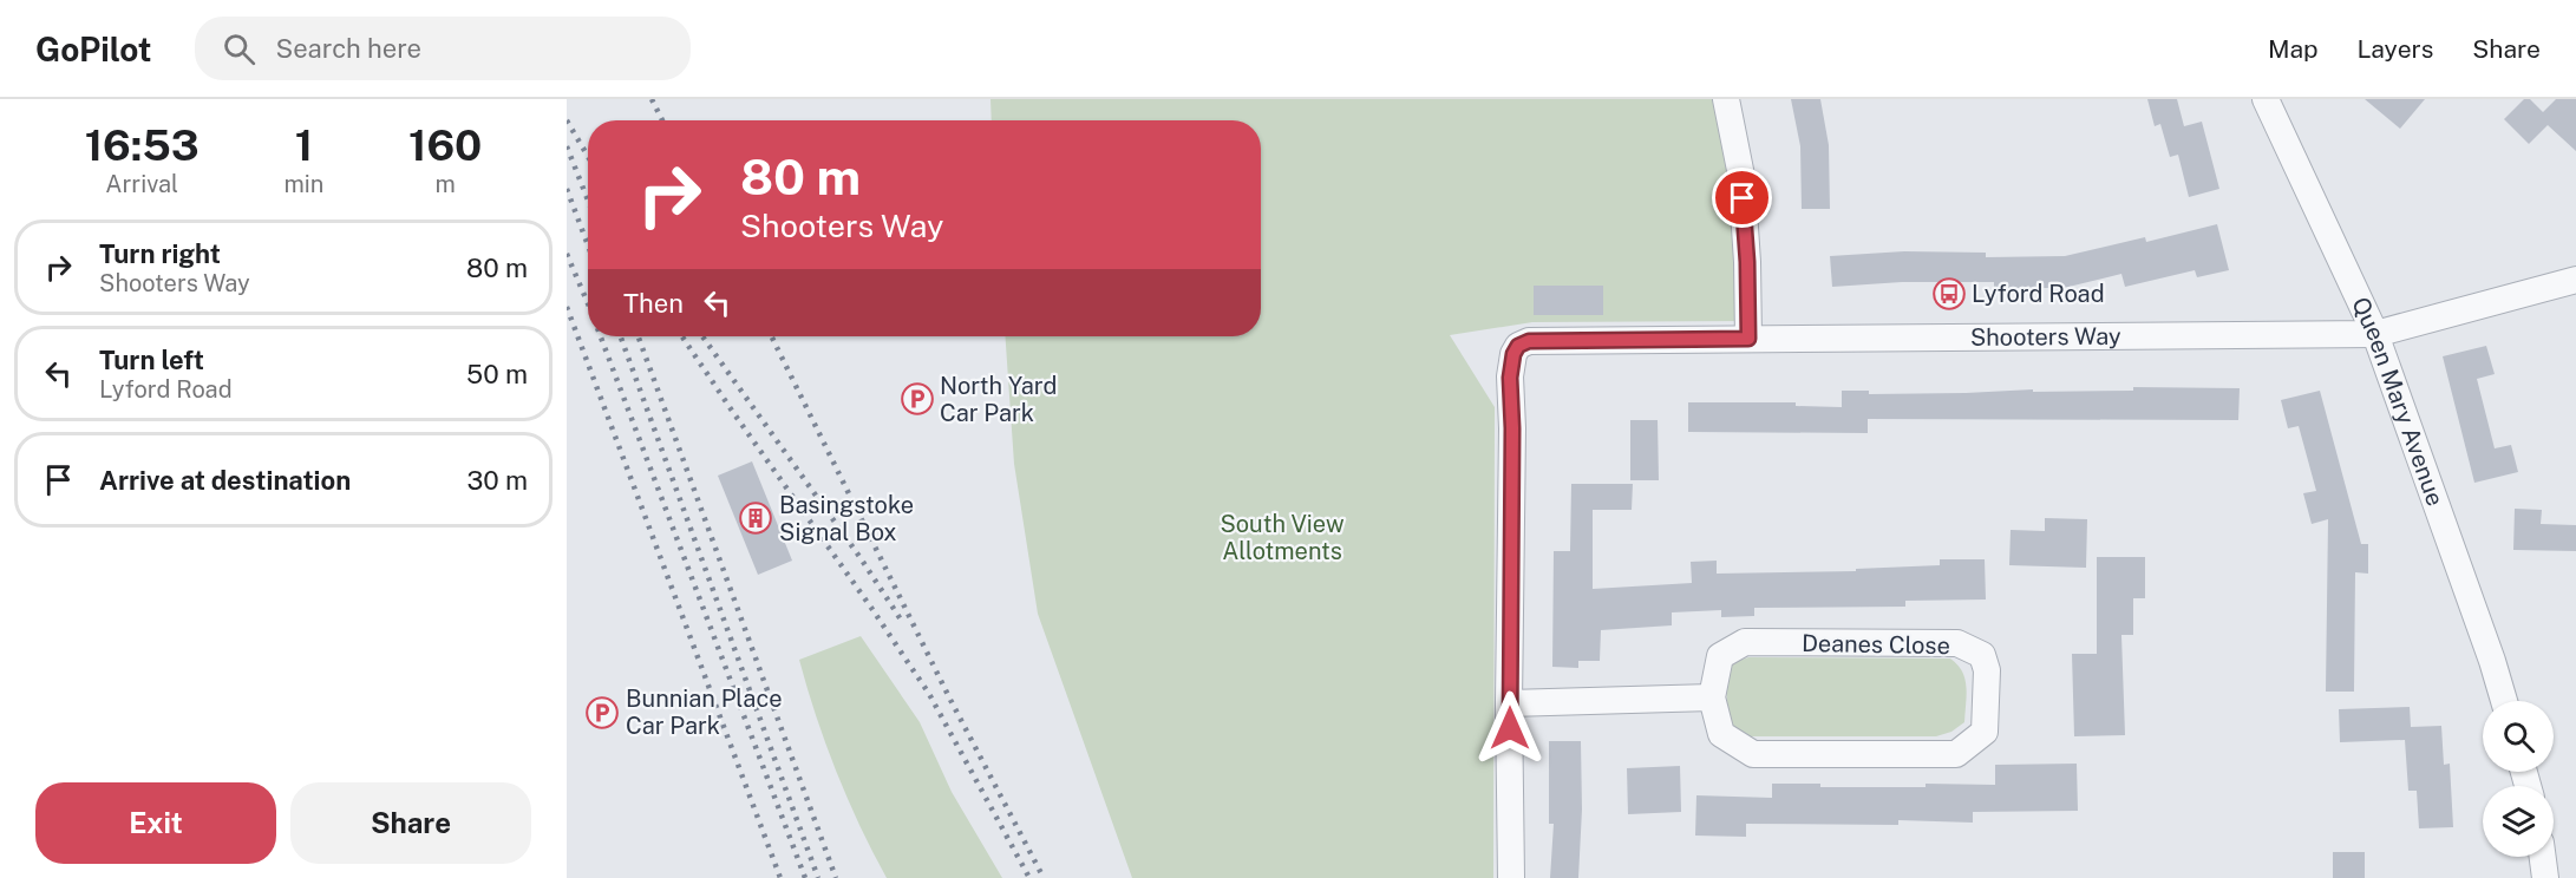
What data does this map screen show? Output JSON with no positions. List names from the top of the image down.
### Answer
{
  "streets": {
    "street": ["Shooters Way", "Queen Mary Avenue", "Deanes Close"]
  },
  "crossings": [
    ["Shooters Way", "Queen Mary Avenue"]
  ],
  "parks": ["South View Allotments"],
  "places": {
    "bus stop": ["Lyford Road"],
    "parking": ["North Yard Car Park", "Bunnian Place Car Park"],
    "building": ["Basingstoke Signal Box"]
  },
  "page": {
    "header": "GoPilot",
    "search": "Search here",
    "nav": ["Map", "Layers", "Share"],
    "eta": [
      "16:53",
      "Arrival",
      "1",
      "min",
      "160",
      "m"
    ],
    "turn": ["80 m", "Shooters Way"],
    "list": [
      {
        "name": "Turn right",
        "note": "Shooters Way",
        "value": "80 m"
      },
      {
        "name": "Turn left",
        "note": "Lyford Road",
        "value": "50 m"
      },
      {
        "name": "Arrive at destination",
        "value": "30 m"
      }
    ],
    "then": "Then",
    "buttons": ["Exit", "Share"]
  }
}
